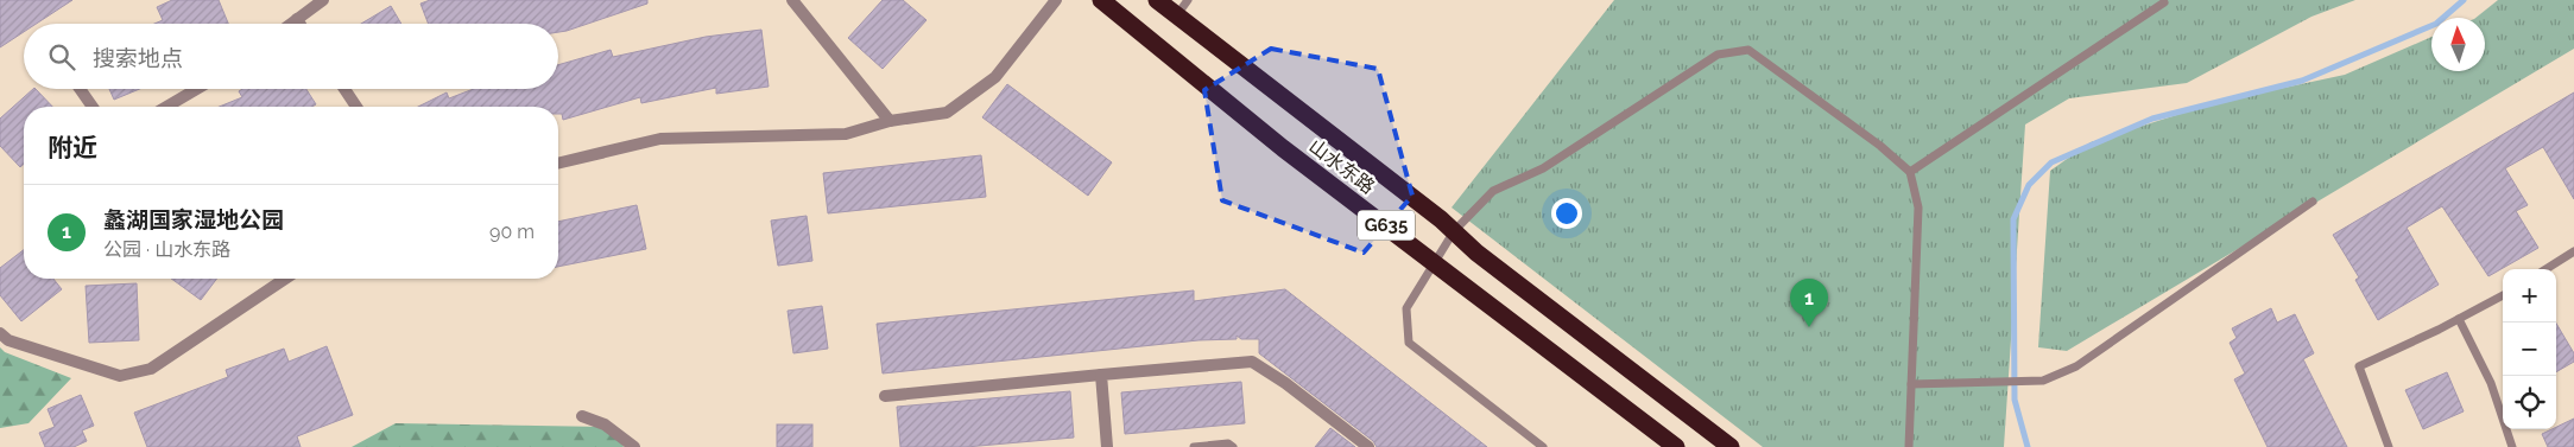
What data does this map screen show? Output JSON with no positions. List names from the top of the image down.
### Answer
{
  "streets": {
    "highway": ["山水东路", "G635"]
  },
  "north": "top",
  "page": {
    "search": "搜索地点",
    "heading": "附近",
    "list": [
      {
        "mark": "1",
        "name": "蠡湖国家湿地公园",
        "note": "公园 · 山水东路",
        "value": "90 m"
      }
    ],
    "map_buttons": ["+", "−"],
    "pins": "1"
  }
}
